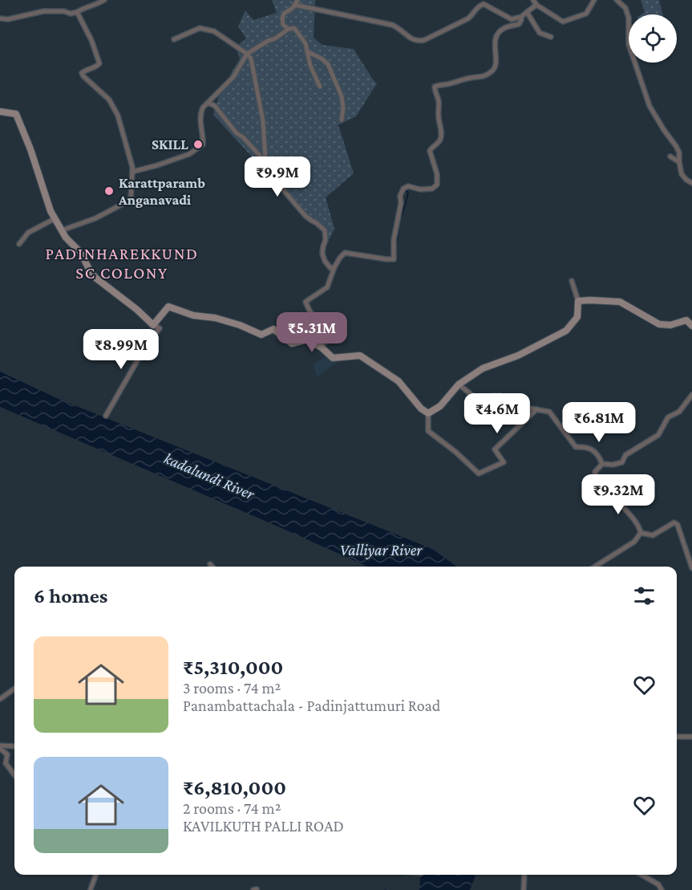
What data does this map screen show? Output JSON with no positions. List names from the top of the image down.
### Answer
{
  "districts": ["PADINHAREKKUND SC COLONY"],
  "water": ["kadalundi River", "Valliyar River"],
  "places": ["SKILL", "Karattparamb Anganavadi"],
  "page": {
    "price": [
      "₹9.9M",
      "₹5.31M",
      "₹8.99M",
      "₹4.6M",
      "₹6.81M",
      "₹9.32M"
    ],
    "heading": "6 homes",
    "list": [
      {
        "name": "₹5,310,000",
        "note": "3 rooms · 74 m² · Panambattachala - Padinjattumuri Road"
      },
      {
        "name": "₹6,810,000",
        "note": "2 rooms · 74 m² · KAVILKUTH PALLI ROAD"
      }
    ]
  }
}
